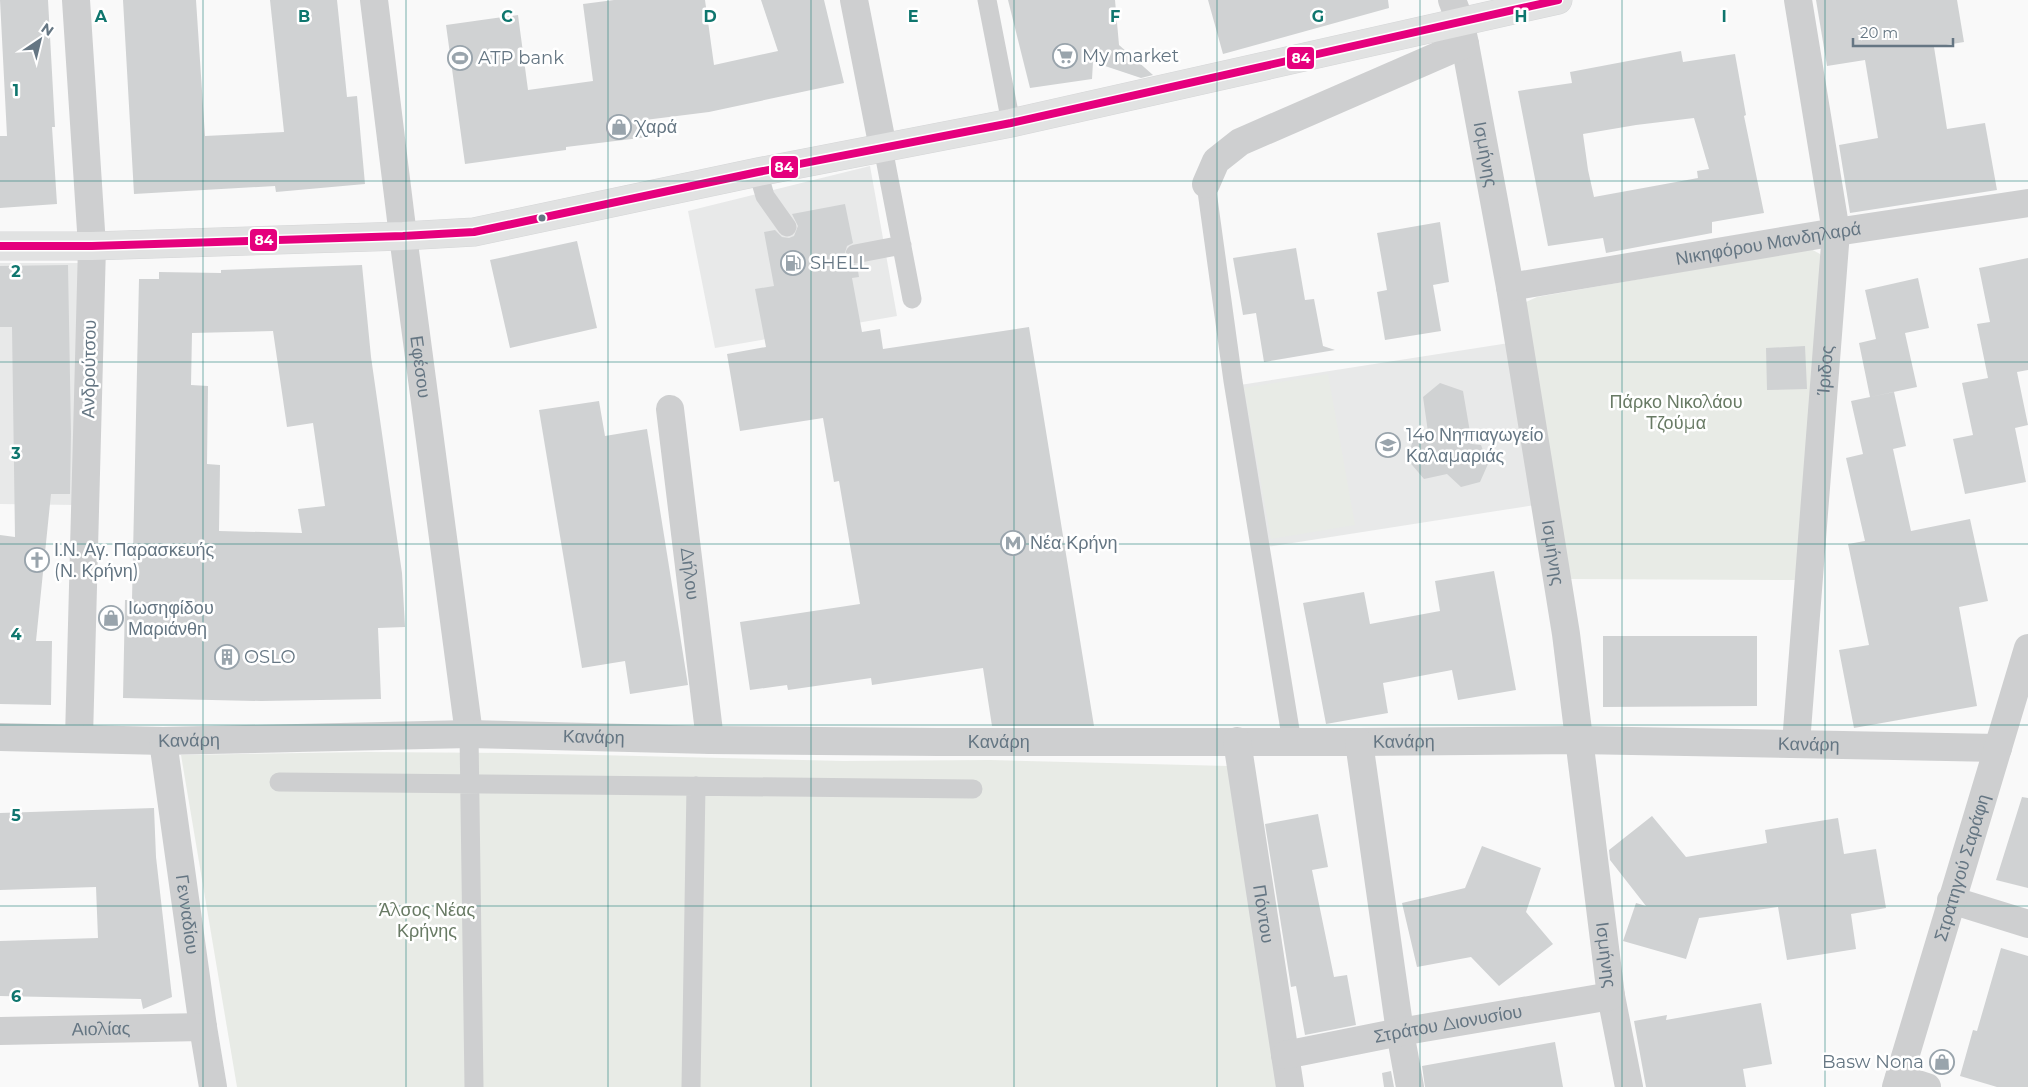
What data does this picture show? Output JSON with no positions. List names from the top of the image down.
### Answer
{
  "streets": {
    "street": [
      "Ισμήνης",
      "Νικηφόρου Μανδηλαρά",
      "Εφέσου",
      "Ανδρούτσου",
      "Ίριδος",
      "Δήλου",
      "Κανάρη",
      "Στρατηγού Σαράφη",
      "Γενναδίου",
      "Πόντου",
      "Στράτου Διονυσίου",
      "Αιολίας"
    ]
  },
  "crossings": [
    ["Ισμήνης", "Νικηφόρου Μανδηλαρά"],
    ["Ισμήνης", "Κανάρη"],
    ["Ισμήνης", "Στράτου Διονυσίου"],
    ["Νικηφόρου Μανδηλαρά", "Ίριδος"],
    ["Εφέσου", "Κανάρη"],
    ["Ανδρούτσου", "Κανάρη"],
    ["Ίριδος", "Κανάρη"],
    ["Δήλου", "Κανάρη"],
    ["Κανάρη", "Στρατηγού Σαράφη"],
    ["Κανάρη", "Γενναδίου"],
    ["Κανάρη", "Πόντου"],
    ["Γενναδίου", "Αιολίας"],
    ["Πόντου", "Στράτου Διονυσίου"]
  ],
  "parks": ["Πάρκο Νικολάου Τζούμα", "Άλσος Νέας Κρήνης"],
  "places": {
    "supermarket": ["My market"],
    "sports": ["ATP bank"],
    "shop": ["Χαρά", "Ιωσηφίδου Μαριάνθη", "Basw Nona"],
    "fuel station": ["SHELL"],
    "school or university": ["14ο Νηπιαγωγείο Καλαμαριάς"],
    "metro station": ["Νέα Κρήνη"],
    "church": ["Ι.Ν. Αγ. Παρασκευής (Ν. Κρήνη)"],
    "building": ["OSLO"]
  },
  "lines": ["transit line 84"],
  "scale_bar": "20 m",
  "north": "top right",
  "grid": {
    "columns": [
      "A",
      "B",
      "C",
      "D",
      "E",
      "F",
      "G",
      "H",
      "I"
    ],
    "rows": [
      "1",
      "2",
      "3",
      "4",
      "5",
      "6"
    ]
  }
}
